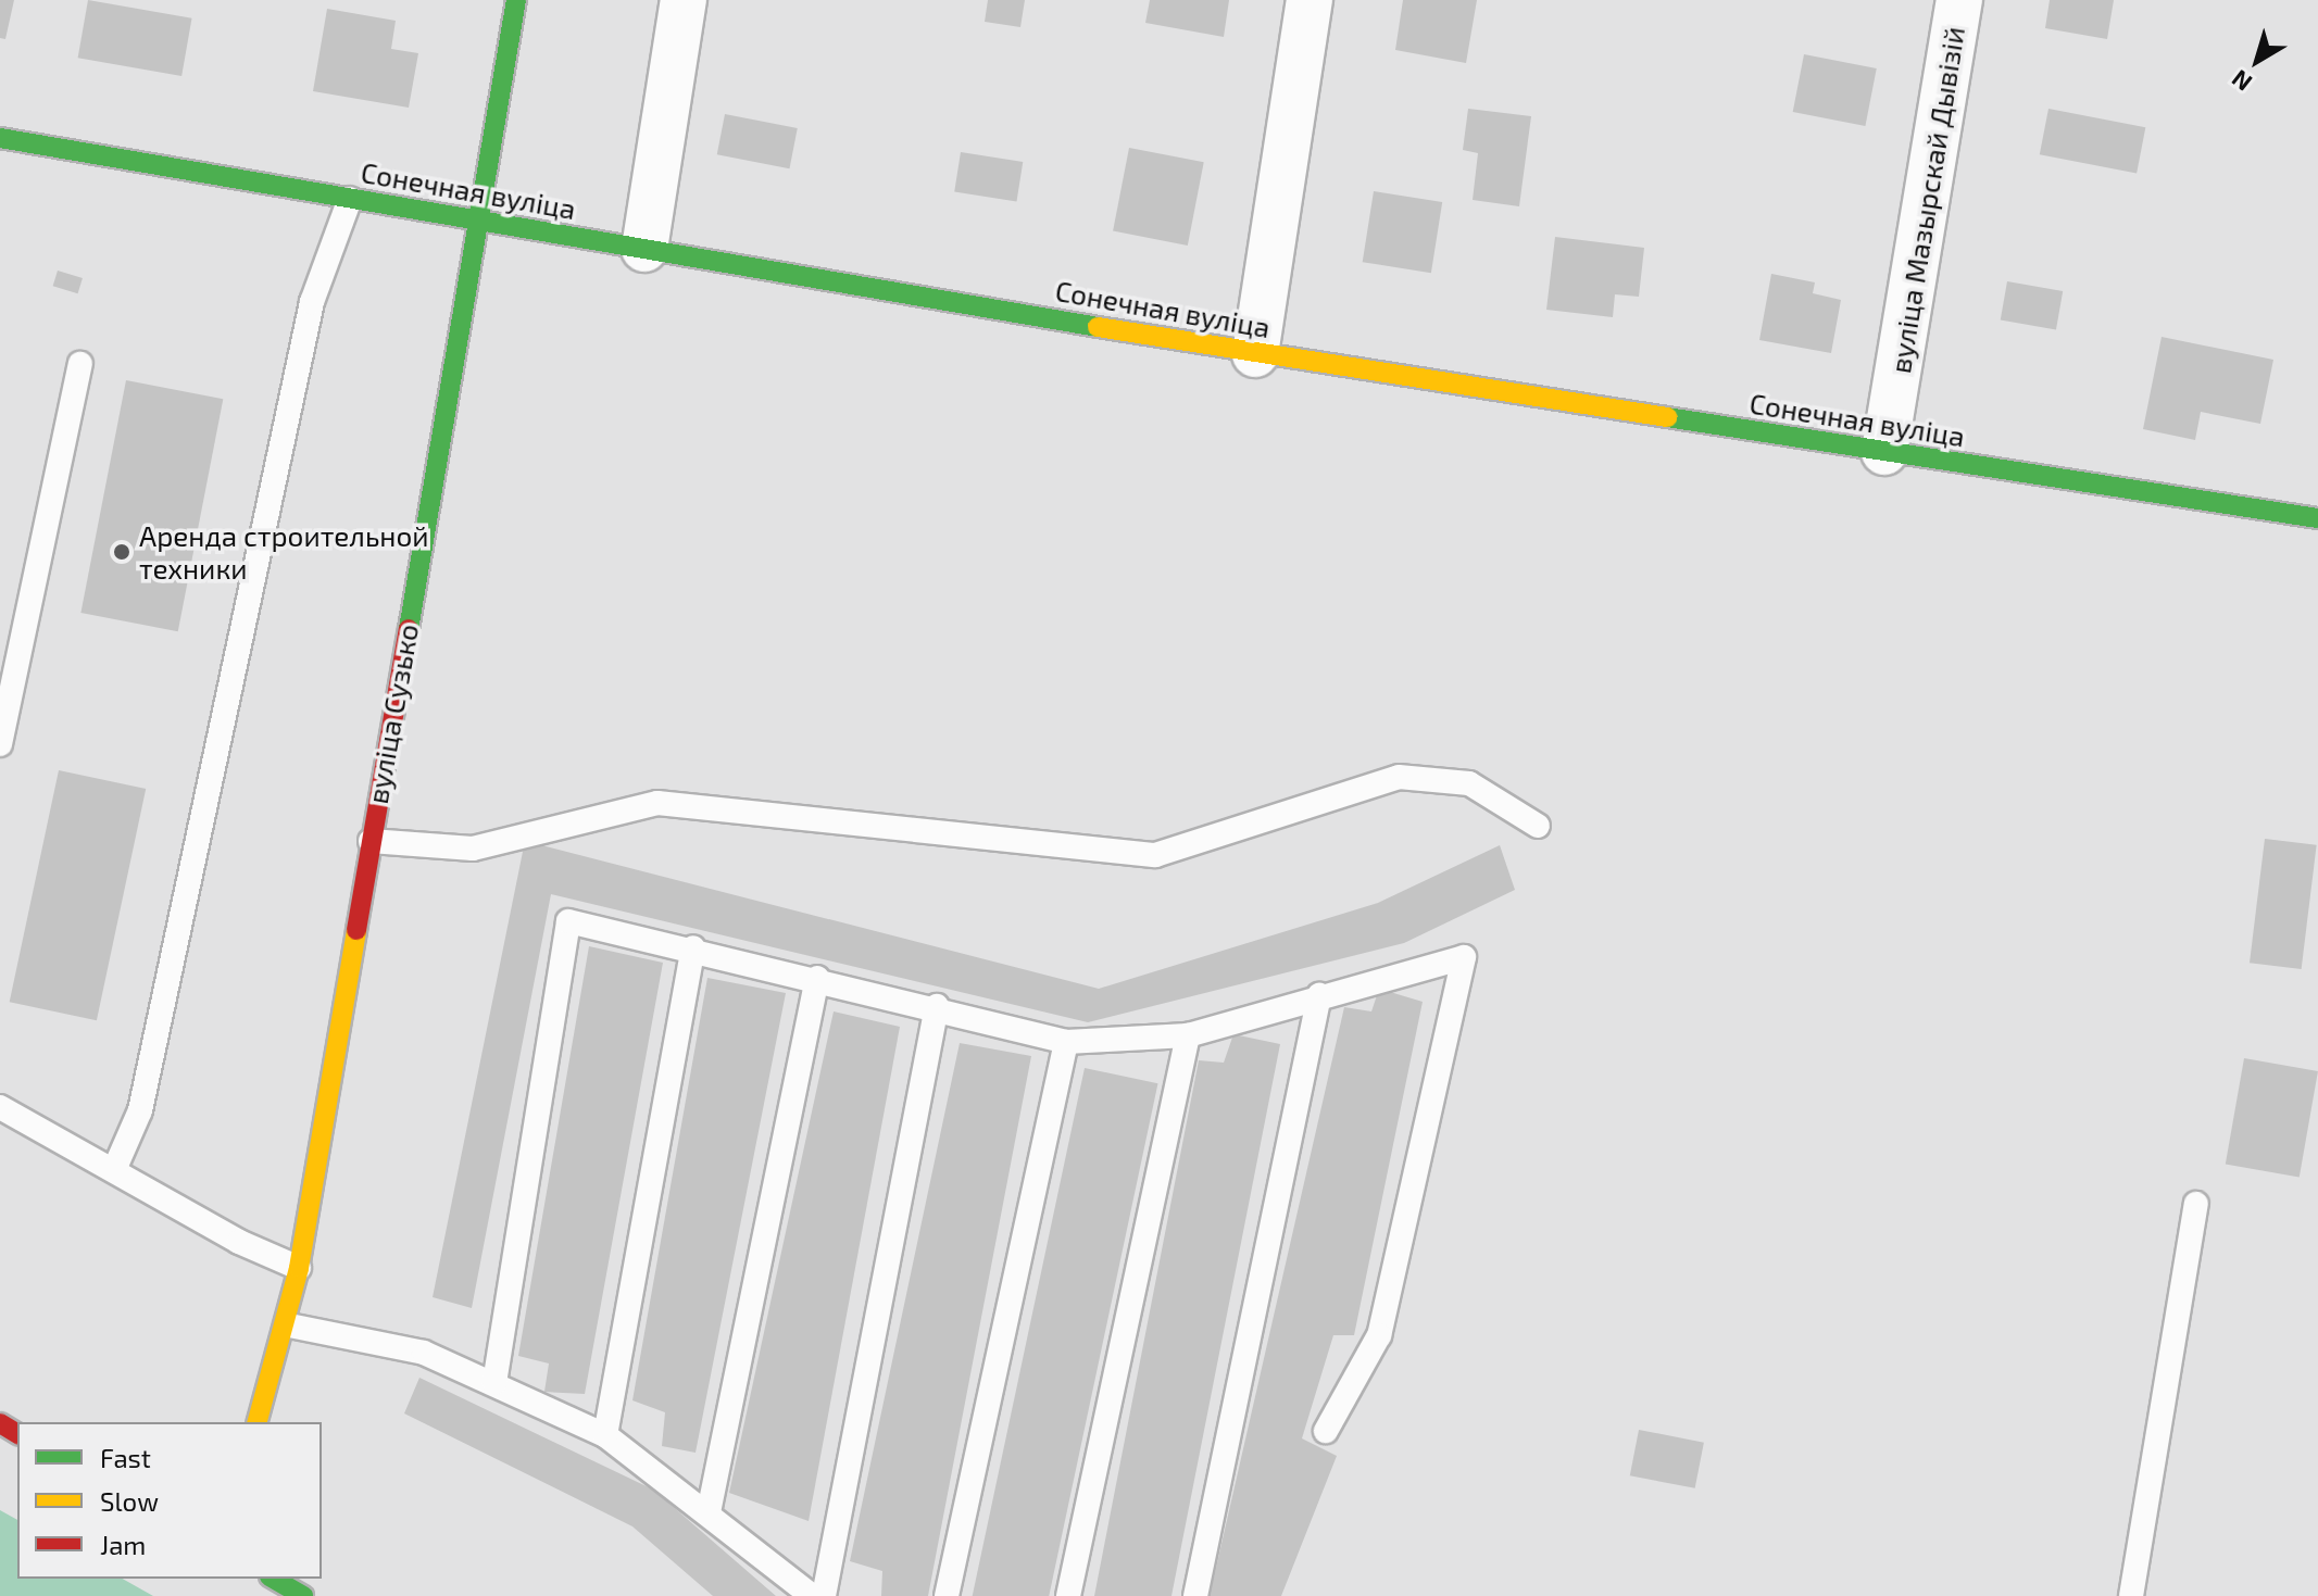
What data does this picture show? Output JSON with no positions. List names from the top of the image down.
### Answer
{
  "streets": {
    "street": ["Сонечная вуліца", "вуліца Мазырскай Дывізій", "вуліца Сузько"]
  },
  "crossings": [
    ["Сонечная вуліца", "вуліца Мазырскай Дывізій"],
    ["Сонечная вуліца", "вуліца Сузько"]
  ],
  "places": ["Аренда строительной техники"],
  "legend": ["Fast", "Slow", "Jam"],
  "north": "bottom left"
}
